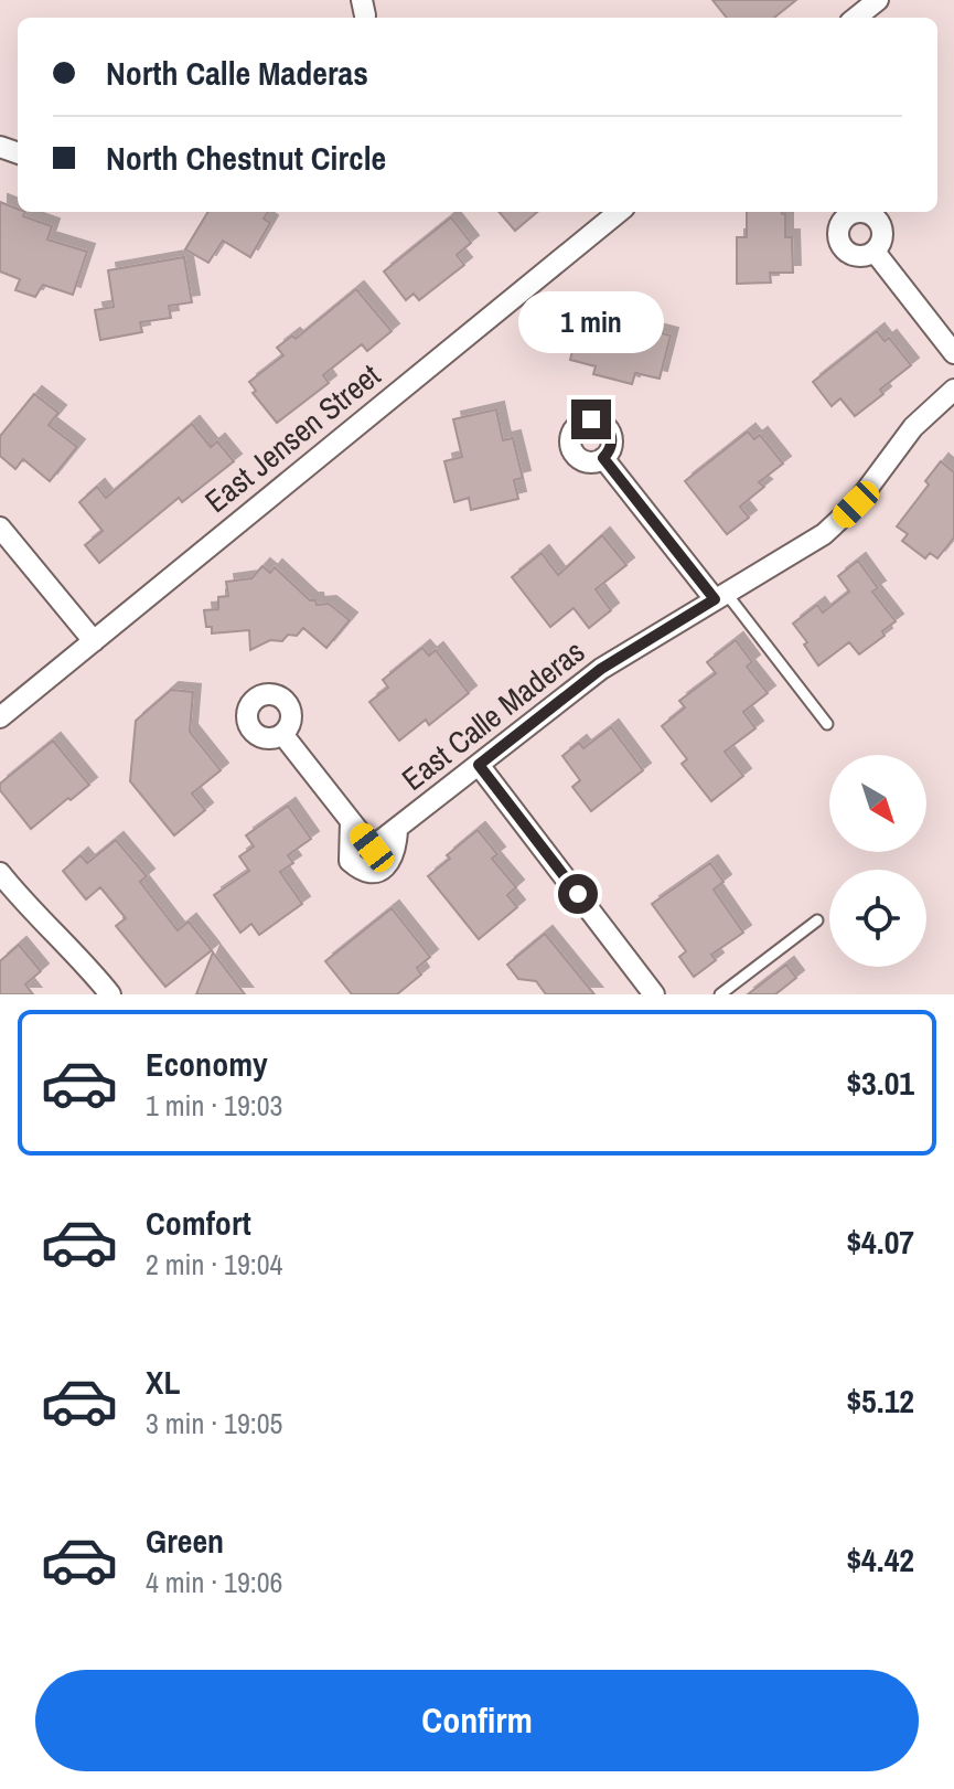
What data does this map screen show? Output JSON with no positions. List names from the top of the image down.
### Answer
{
  "streets": {
    "street": ["East Jensen Street", "East Calle Maderas"]
  },
  "north": "bottom right",
  "page": {
    "banner": ["North Calle Maderas", "North Chestnut Circle"],
    "bubble": "1 min",
    "list": [
      {
        "name": "Economy",
        "note": "1 min · 19:03",
        "value": "$3.01"
      },
      {
        "name": "Comfort",
        "note": "2 min · 19:04",
        "value": "$4.07"
      },
      {
        "name": "XL",
        "note": "3 min · 19:05",
        "value": "$5.12"
      },
      {
        "name": "Green",
        "note": "4 min · 19:06",
        "value": "$4.42"
      }
    ],
    "buttons": "Confirm"
  }
}
